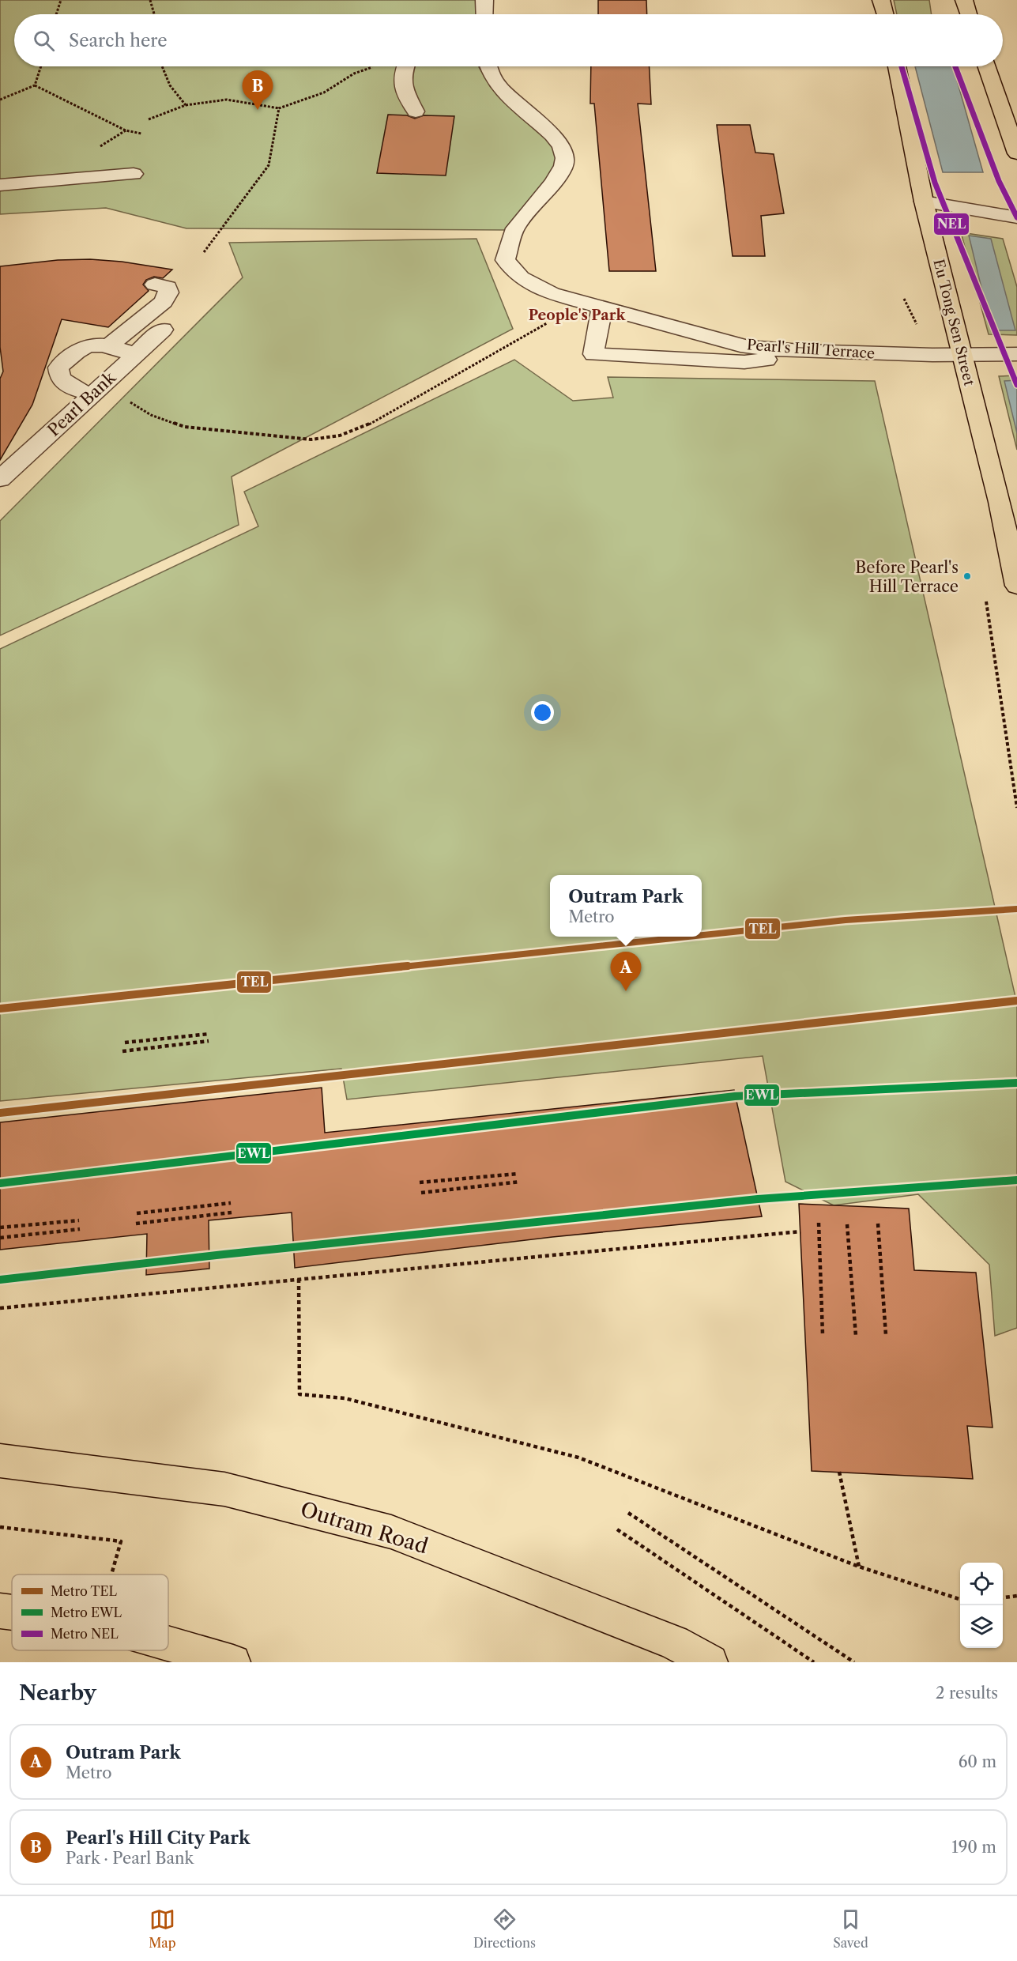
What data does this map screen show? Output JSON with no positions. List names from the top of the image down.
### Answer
{
  "streets": {
    "main road": ["Eu Tong Sen Street", "Outram Road"],
    "street": ["Pearl's Hill Terrace", "Pearl Bank"]
  },
  "crossings": [
    ["Eu Tong Sen Street", "Pearl's Hill Terrace"]
  ],
  "districts": ["People's Park"],
  "places": ["Before Pearl's Hill Terrace"],
  "lines": ["metro line NEL", "metro line TEL", "metro line EWL"],
  "legend": ["Metro TEL", "Metro EWL", "Metro NEL"],
  "page": {
    "search": "Search here",
    "pins": ["B", "A"],
    "popup": ["Outram Park", "Metro"],
    "heading": ["Nearby", "2 results"],
    "list": [
      {
        "mark": "A",
        "name": "Outram Park",
        "note": "Metro",
        "value": "60 m"
      },
      {
        "mark": "B",
        "name": "Pearl's Hill City Park",
        "note": "Park · Pearl Bank",
        "value": "190 m"
      }
    ],
    "nav": ["Map", "Directions", "Saved"]
  }
}
